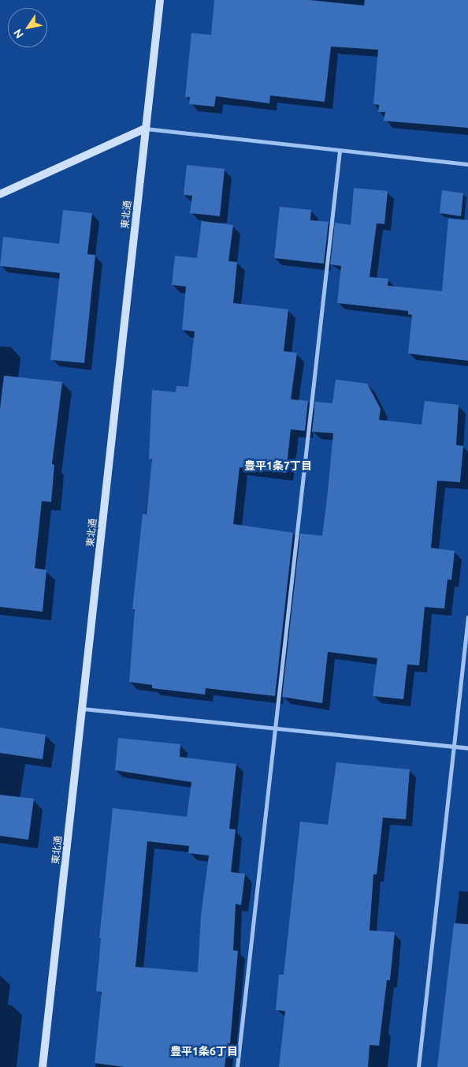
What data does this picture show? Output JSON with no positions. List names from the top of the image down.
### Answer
{
  "streets": {
    "street": ["東北通"]
  },
  "districts": ["豊平1条7丁目", "豊平1条6丁目"],
  "north": "bottom left"
}
